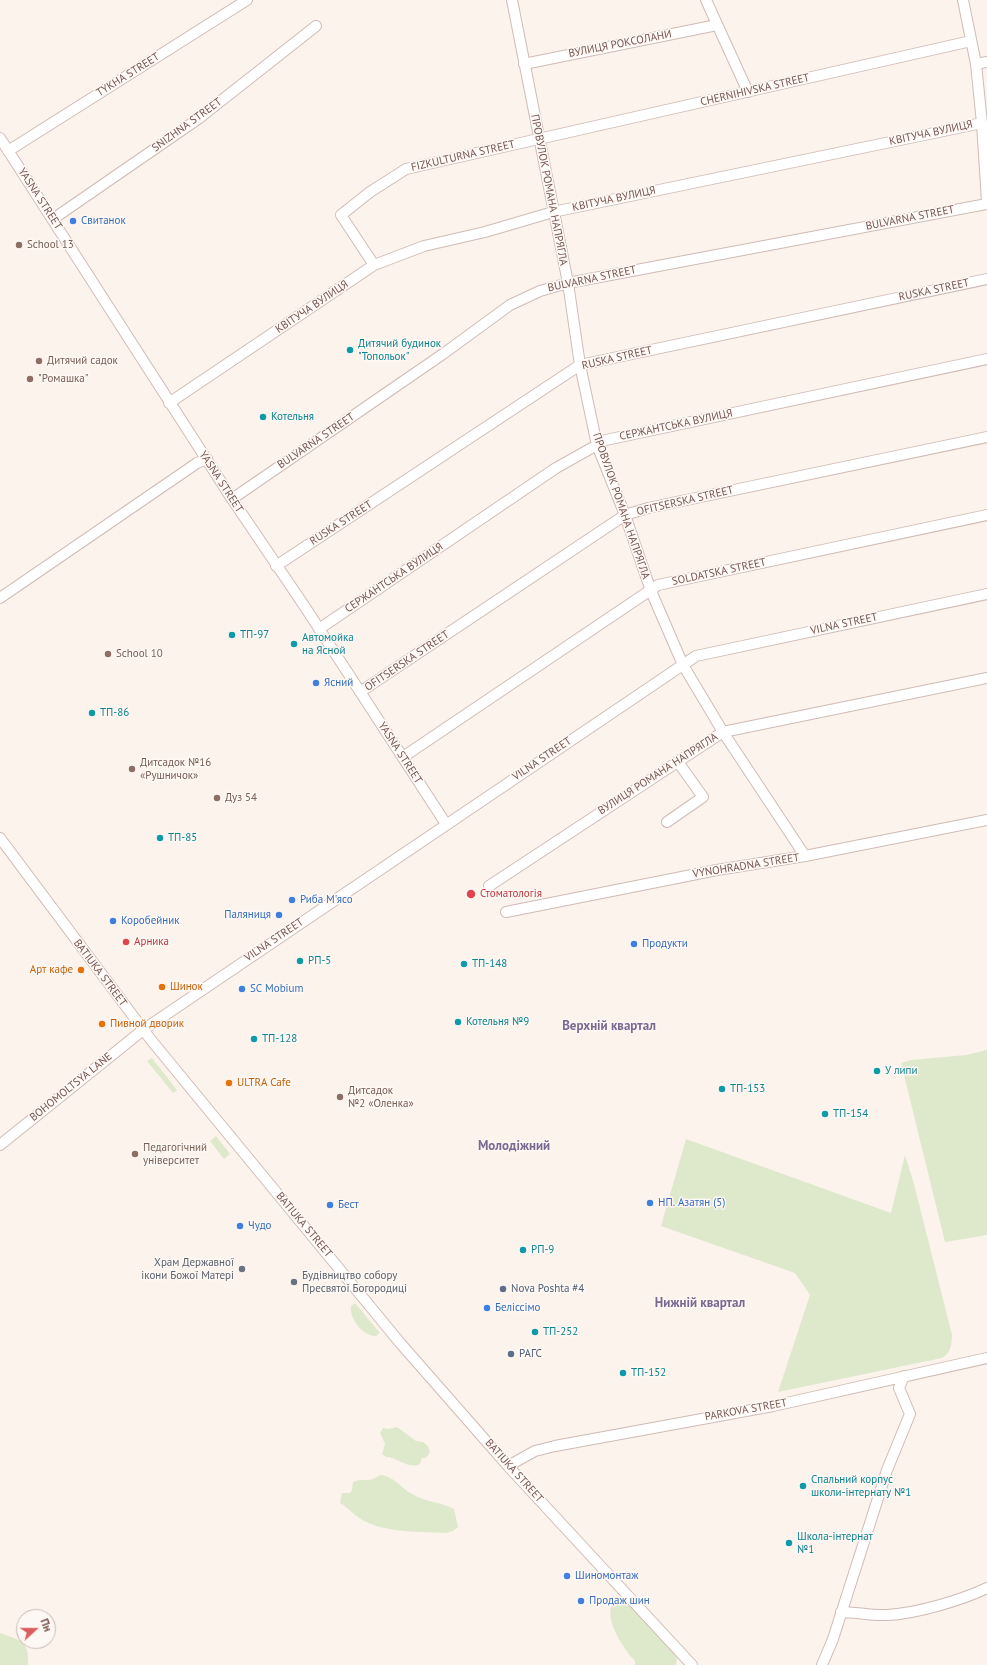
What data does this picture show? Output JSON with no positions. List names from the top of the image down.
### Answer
{
  "streets": {
    "street": [
      "ВУЛИЦЯ РОКСОЛАНИ",
      "TYKHA STREET",
      "CHERNIHIVSKA STREET",
      "SNIZHNA STREET",
      "КВІТУЧА ВУЛИЦЯ",
      "FIZKULTURNA STREET",
      "ПРОВУЛОК РОМАНА НАПРЯГЛА",
      "YASNA STREET",
      "BULVARNA STREET",
      "RUSKA STREET",
      "СЕРЖАНТСЬКА ВУЛИЦЯ",
      "OFITSERSKA STREET",
      "SOLDATSKA STREET",
      "VILNA STREET",
      "ВУЛИЦЯ РОМАНА НАПРЯГЛА",
      "VYNOHRADNA STREET",
      "BATIUKA STREET",
      "BOHOMOLTSYA LANE",
      "PARKOVA STREET"
    ]
  },
  "crossings": [
    ["ВУЛИЦЯ РОКСОЛАНИ", "ПРОВУЛОК РОМАНА НАПРЯГЛА"],
    ["TYKHA STREET", "YASNA STREET"],
    ["CHERNIHIVSKA STREET", "FIZKULTURNA STREET"],
    ["CHERNIHIVSKA STREET", "ПРОВУЛОК РОМАНА НАПРЯГЛА"],
    ["SNIZHNA STREET", "YASNA STREET"],
    ["КВІТУЧА ВУЛИЦЯ", "FIZKULTURNA STREET"],
    ["КВІТУЧА ВУЛИЦЯ", "ПРОВУЛОК РОМАНА НАПРЯГЛА"],
    ["КВІТУЧА ВУЛИЦЯ", "YASNA STREET"],
    ["FIZKULTURNA STREET", "ПРОВУЛОК РОМАНА НАПРЯГЛА"],
    ["ПРОВУЛОК РОМАНА НАПРЯГЛА", "BULVARNA STREET"],
    ["ПРОВУЛОК РОМАНА НАПРЯГЛА", "RUSKA STREET"],
    ["ПРОВУЛОК РОМАНА НАПРЯГЛА", "СЕРЖАНТСЬКА ВУЛИЦЯ"],
    ["ПРОВУЛОК РОМАНА НАПРЯГЛА", "OFITSERSKA STREET"],
    ["ПРОВУЛОК РОМАНА НАПРЯГЛА", "SOLDATSKA STREET"],
    ["ПРОВУЛОК РОМАНА НАПРЯГЛА", "VILNA STREET"],
    ["ПРОВУЛОК РОМАНА НАПРЯГЛА", "ВУЛИЦЯ РОМАНА НАПРЯГЛА"],
    ["ПРОВУЛОК РОМАНА НАПРЯГЛА", "VYNOHRADNA STREET"],
    ["YASNA STREET", "BULVARNA STREET"],
    ["YASNA STREET", "RUSKA STREET"],
    ["YASNA STREET", "СЕРЖАНТСЬКА ВУЛИЦЯ"],
    ["YASNA STREET", "OFITSERSKA STREET"],
    ["YASNA STREET", "SOLDATSKA STREET"],
    ["YASNA STREET", "VILNA STREET"],
    ["VILNA STREET", "BATIUKA STREET"],
    ["VILNA STREET", "BOHOMOLTSYA LANE"],
    ["BATIUKA STREET", "BOHOMOLTSYA LANE"],
    ["BATIUKA STREET", "PARKOVA STREET"]
  ],
  "districts": ["Верхній квартал", "Молодіжний", "Нижній квартал"],
  "places": [
    "Свитанок",
    "School 13",
    "Дитячий будинок \"Топольок\"",
    "Дитячий садок",
    "\"Ромашка\"",
    "Котельня",
    "ТП-97",
    "Автомойка на Ясной",
    "School 10",
    "Ясний",
    "ТП-86",
    "Дитсадок №16 «Рушничок»",
    "Дуз 54",
    "ТП-85",
    "Стоматологія",
    "Риба М'ясо",
    "Паляниця",
    "Коробейник",
    "Арника",
    "Продукти",
    "РП-5",
    "ТП-148",
    "Арт кафе",
    "Шинок",
    "SC Mobium",
    "Котельня №9",
    "Пивной дворик",
    "ТП-128",
    "У липи",
    "ULTRA Cafe",
    "ТП-153",
    "Дитсадок №2 «Оленка»",
    "ТП-154",
    "Педагогічний університет",
    "НП. Азатян (5)",
    "Бест",
    "Чудо",
    "РП-9",
    "Храм Державної ікони Божої Матері",
    "Будівництво собору Пресвятої Богородиці",
    "Nova Poshta #4",
    "Беліссімо",
    "ТП-252",
    "РАГС",
    "ТП-152",
    "Спальний корпус школи-інтернату №1",
    "Школа-інтернат №1",
    "Шиномонтаж",
    "Продаж шин"
  ],
  "north": "right"
}
